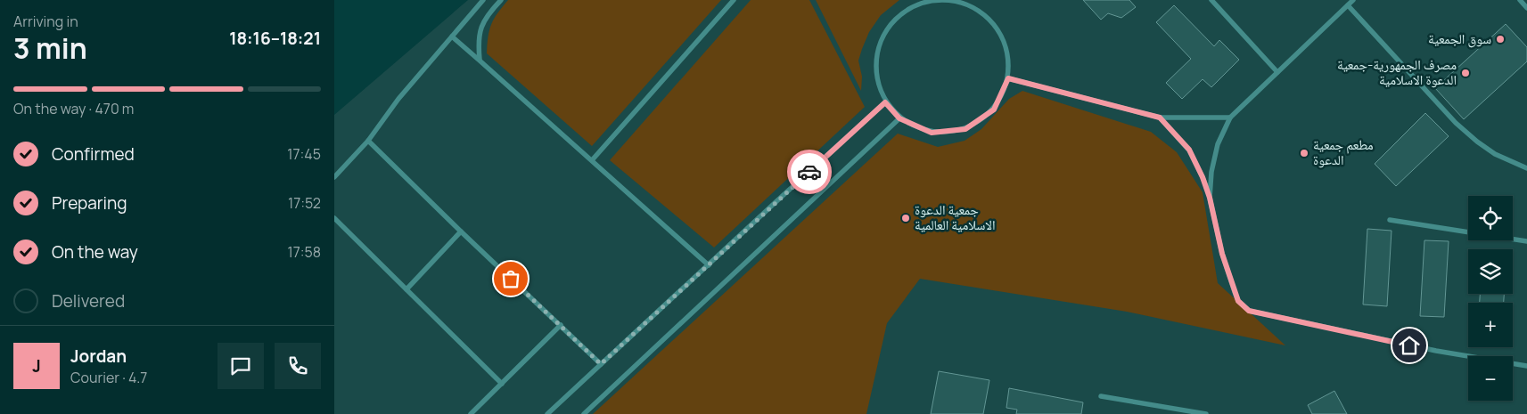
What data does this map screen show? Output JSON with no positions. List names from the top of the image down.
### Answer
{
  "places": [
    "سوق الجمعية",
    "مصرف الجمهورية-جمعية الدعوة الاسلامية",
    "مطعم جمعية الدعوة",
    "جمعية الدعوة الاسلامية العالمية"
  ],
  "page": {
    "heading": ["3 min", "Arriving in", "18:16–18:21"],
    "panel": ["Jordan", "Courier · 4.7"],
    "bar": "On the way · 470 m",
    "list": [
      ["Confirmed", "17:45"],
      ["Preparing", "17:52"],
      ["On the way", "17:58"],
      "Delivered"
    ],
    "map_buttons": ["+", "−"],
    "round": "J"
  }
}
